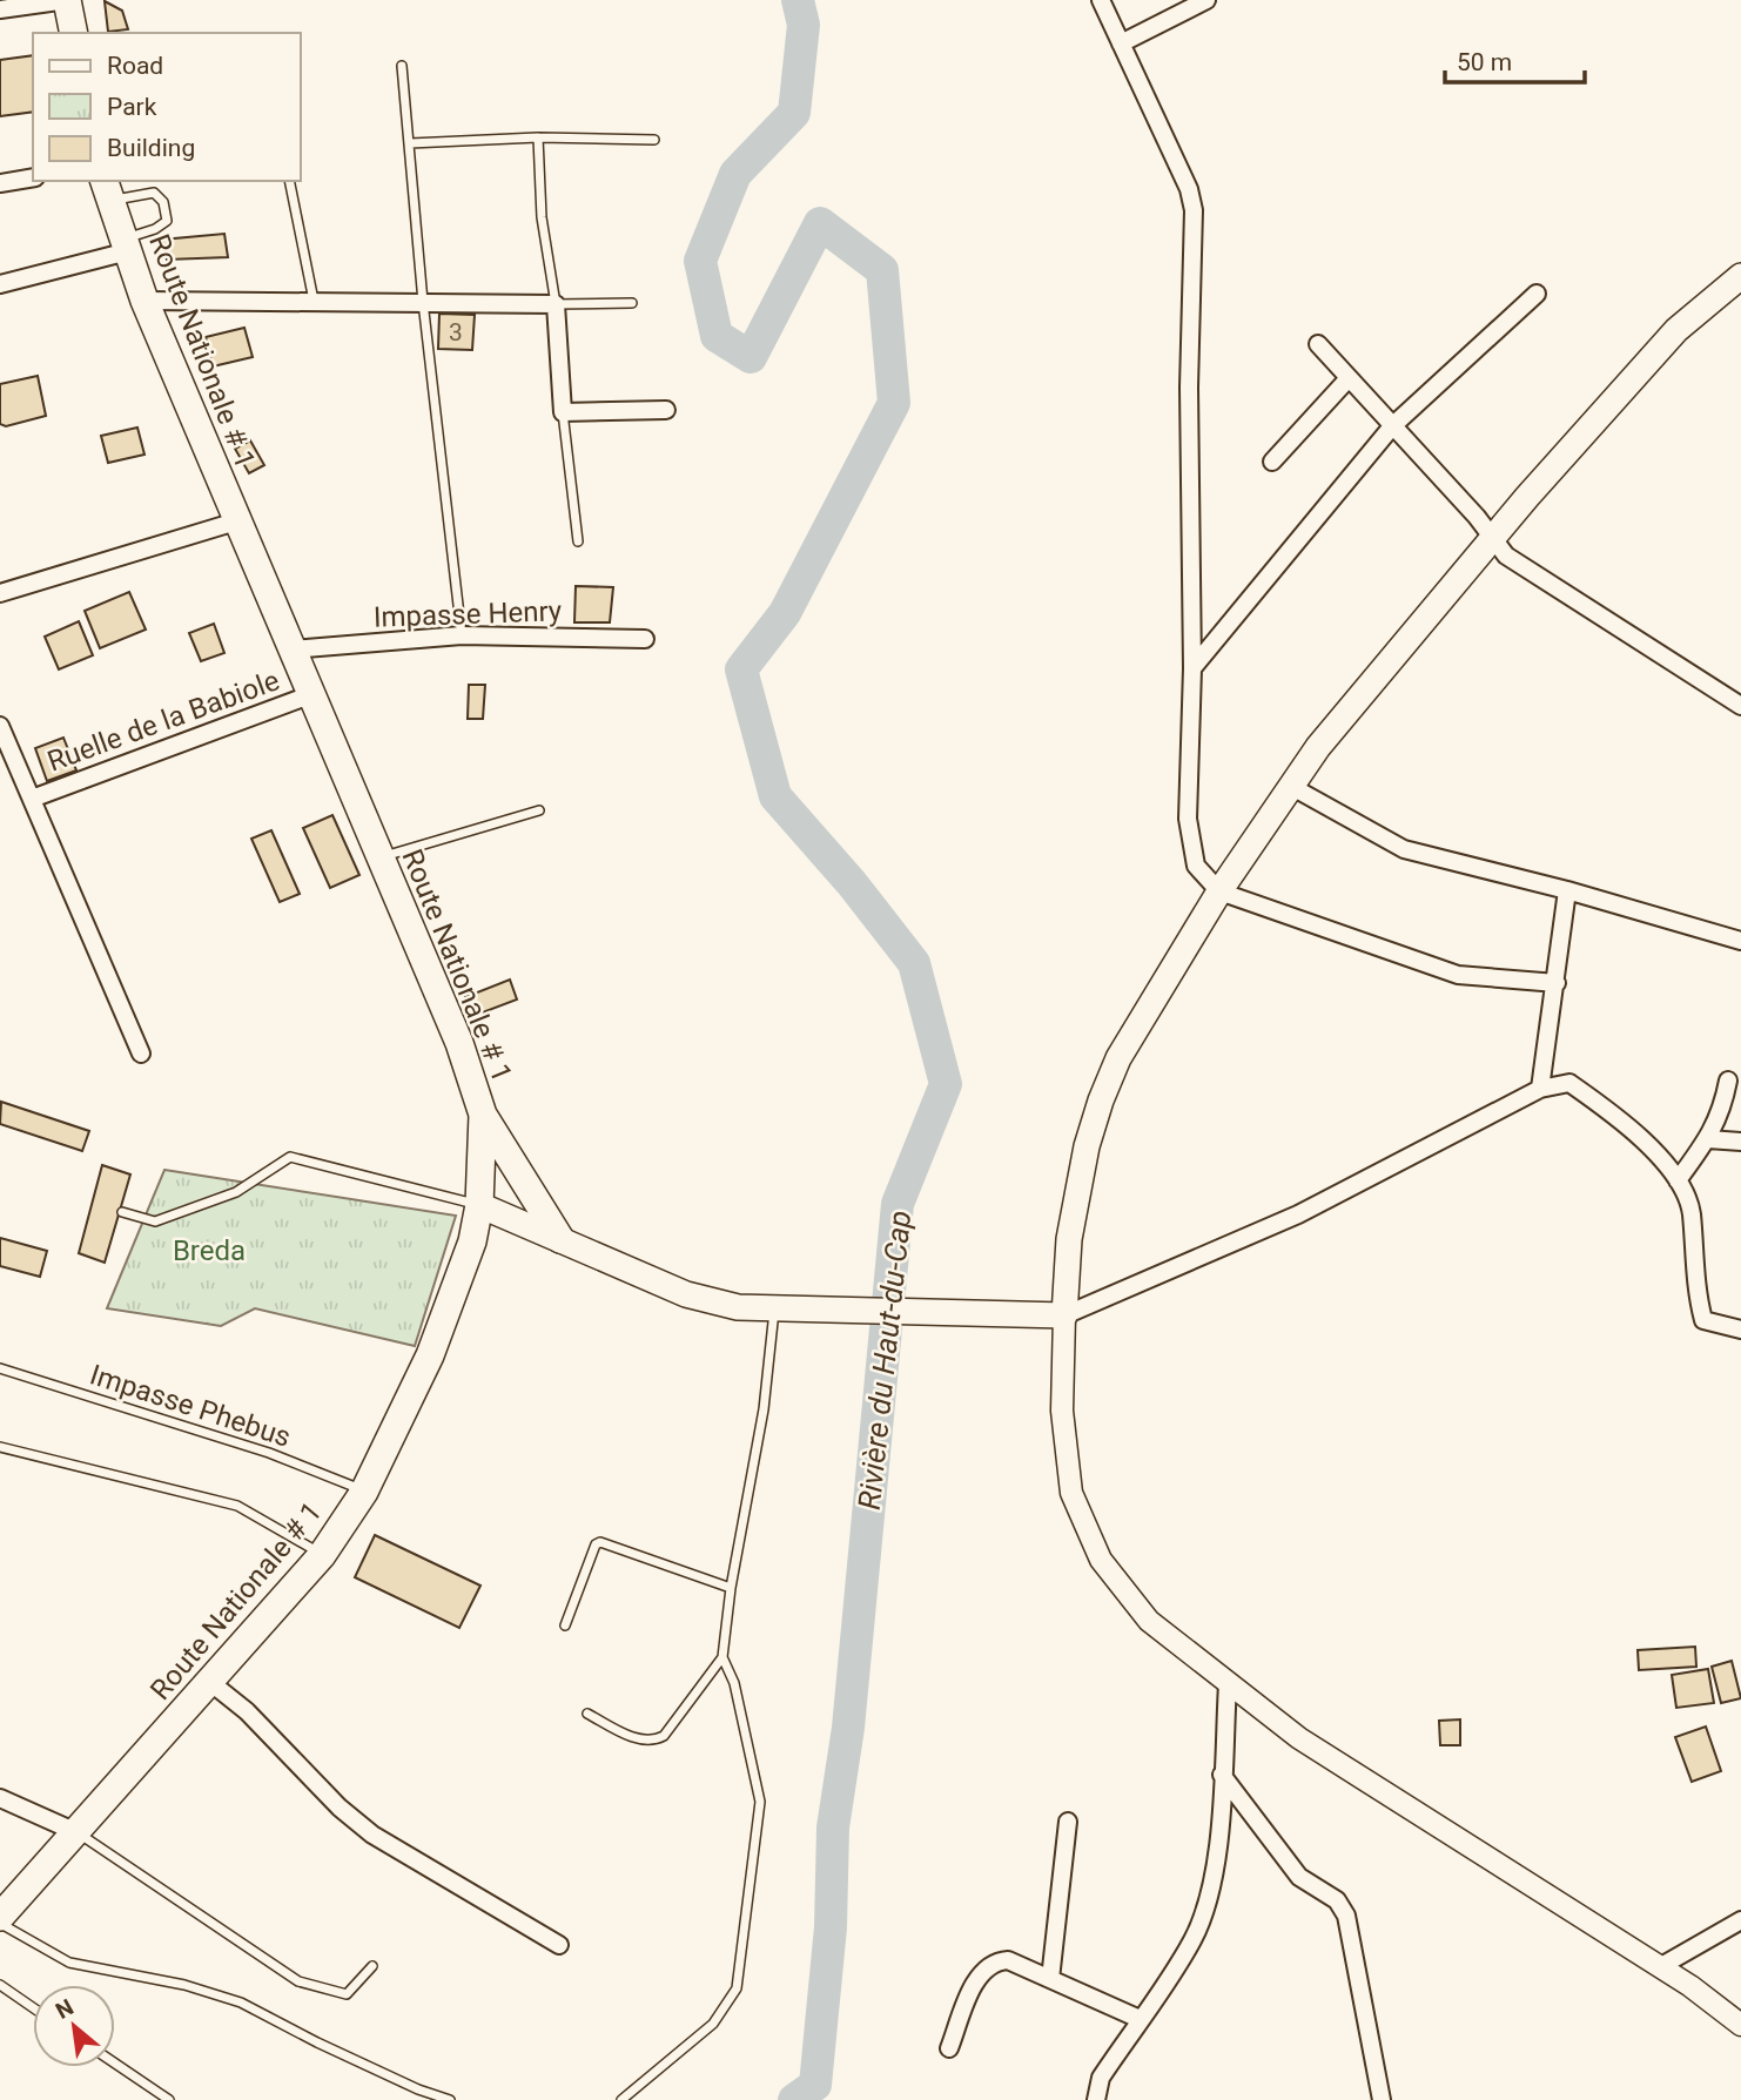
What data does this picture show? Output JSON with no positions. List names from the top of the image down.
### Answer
{
  "streets": {
    "main road": ["Route Nationale # 1"],
    "street": ["Impasse Henry", "Ruelle de la Babiole"],
    "lane": ["Impasse Phebus"]
  },
  "crossings": [
    ["Route Nationale # 1", "Impasse Henry"],
    ["Route Nationale # 1", "Ruelle de la Babiole"],
    ["Route Nationale # 1", "Impasse Phebus"]
  ],
  "water": ["Rivière du Haut-du-Cap"],
  "parks": ["Breda"],
  "house_numbers": ["3"],
  "legend": ["Road", "Park", "Building"],
  "scale_bar": "50 m",
  "north": "top left"
}
